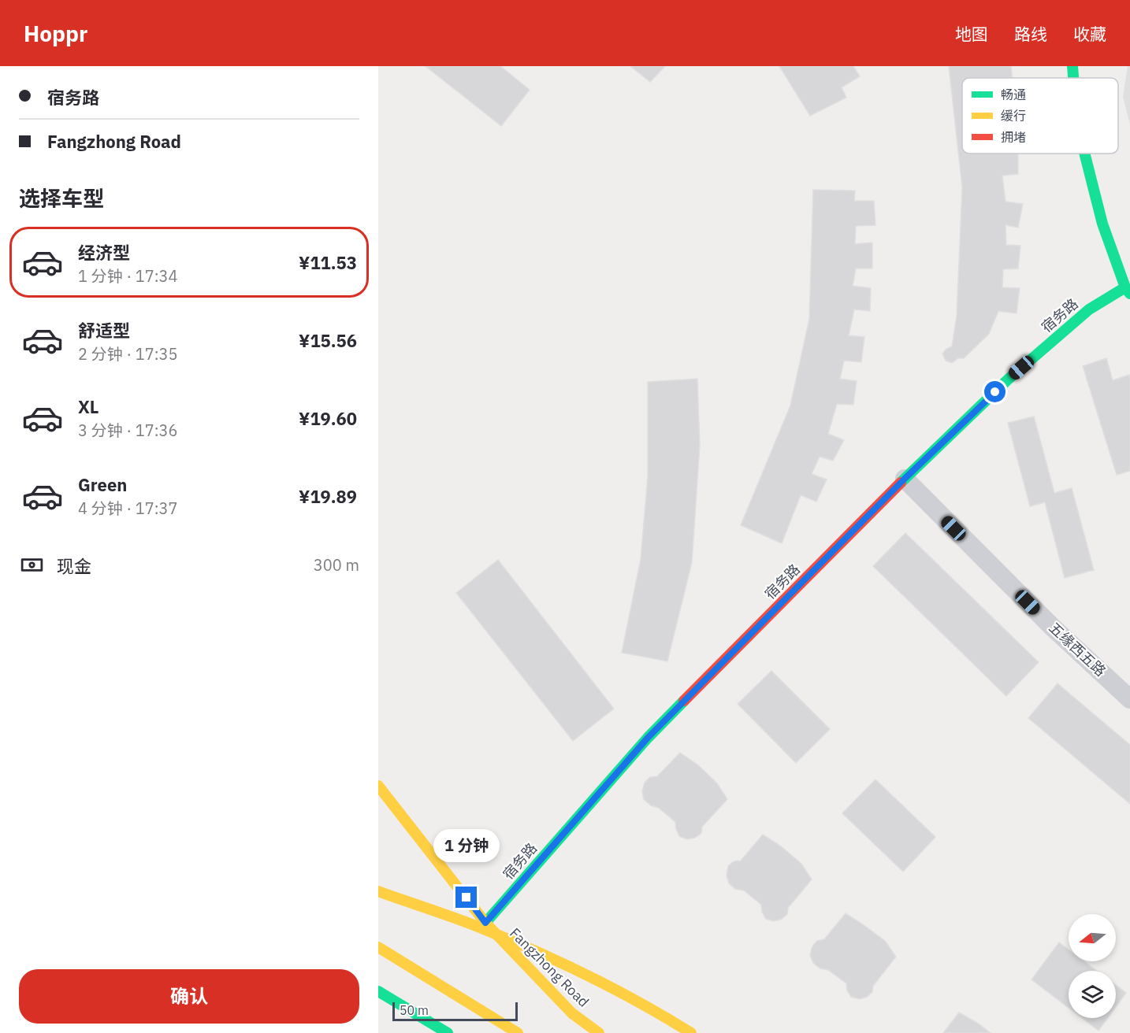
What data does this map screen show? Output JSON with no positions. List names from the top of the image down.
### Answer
{
  "streets": {
    "main road": ["宿务路", "Fangzhong Road"],
    "street": ["五缘西五路"]
  },
  "crossings": [
    ["宿务路", "五缘西五路"],
    ["宿务路", "Fangzhong Road"]
  ],
  "legend": ["畅通", "缓行", "拥堵"],
  "scale_bar": "50 m",
  "north": "left",
  "page": {
    "header": "Hoppr",
    "nav": ["地图", "路线", "收藏"],
    "banner": ["宿务路", "Fangzhong Road"],
    "heading": "选择车型",
    "list": [
      {
        "name": "经济型",
        "note": "1 分钟 · 17:34",
        "value": "¥11.53"
      },
      {
        "name": "舒适型",
        "note": "2 分钟 · 17:35",
        "value": "¥15.56"
      },
      {
        "name": "XL",
        "note": "3 分钟 · 17:36",
        "value": "¥19.60"
      },
      {
        "name": "Green",
        "note": "4 分钟 · 17:37",
        "value": "¥19.89"
      }
    ],
    "pay": ["现金", "300 m"],
    "bubble": "1 分钟",
    "buttons": "确认",
    "scale": "50 m"
  }
}
